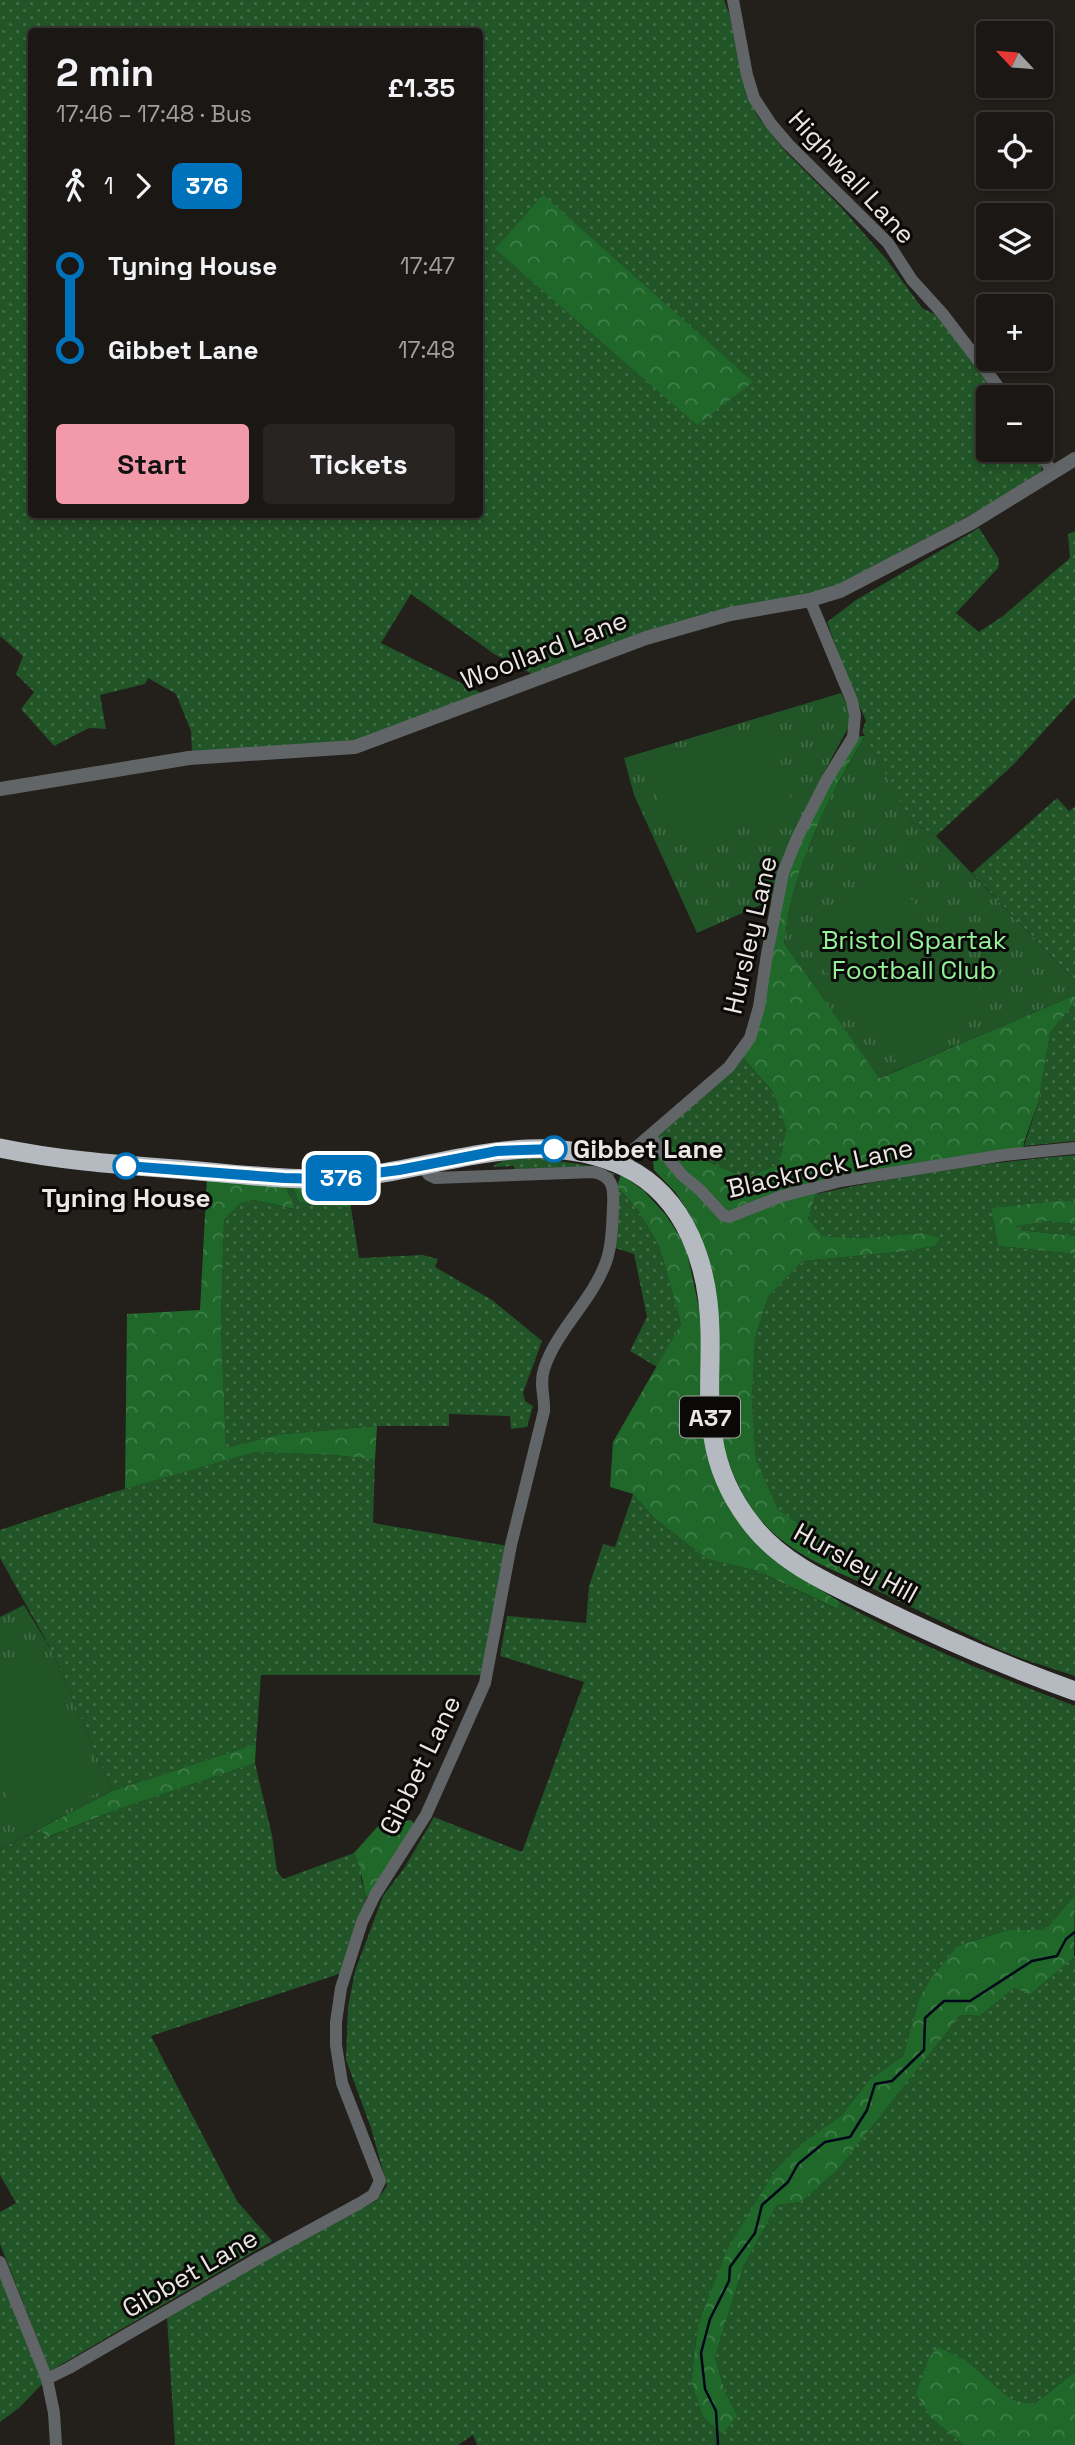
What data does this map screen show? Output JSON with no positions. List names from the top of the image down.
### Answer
{
  "streets": {
    "highway": ["A37", "Hursley Hill"],
    "street": [
      "Highwall Lane",
      "Woollard Lane",
      "Hursley Lane",
      "Blackrock Lane",
      "Gibbet Lane"
    ]
  },
  "crossings": [
    ["Woollard Lane", "Hursley Lane"],
    ["Hursley Lane", "Blackrock Lane"],
    ["Hursley Lane", "Hursley Hill"],
    ["A37", "Hursley Hill"],
    ["A37", "Gibbet Lane"],
    ["Hursley Hill", "Gibbet Lane"]
  ],
  "parks": ["Bristol Spartak Football Club"],
  "places": ["Gibbet Lane", "Tyning House"],
  "lines": ["bus line 376"],
  "north": "top left",
  "page": {
    "on_map": "376",
    "map_buttons": ["+", "−"],
    "heading": ["2 min", "17:46 – 17:48 · Bus", "£1.35"],
    "legs": ["1", "376"],
    "list": [
      {
        "name": "Tyning House",
        "value": "17:47"
      },
      {
        "name": "Gibbet Lane",
        "value": "17:48"
      }
    ],
    "buttons": ["Start", "Tickets"]
  }
}
